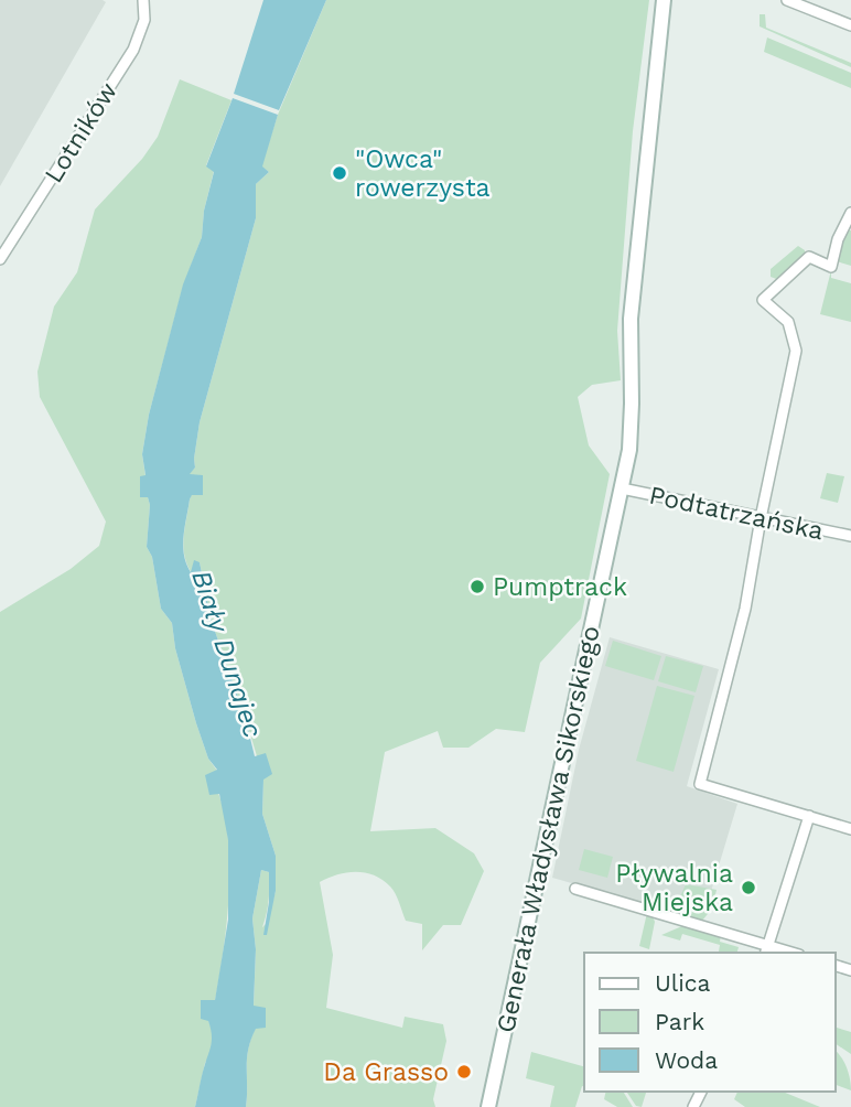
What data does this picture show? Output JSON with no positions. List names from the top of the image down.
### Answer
{
  "streets": {
    "street": ["Lotników", "Podtatrzańska", "Generała Władysława Sikorskiego"]
  },
  "crossings": [
    ["Podtatrzańska", "Generała Władysława Sikorskiego"]
  ],
  "water": ["Biały Dunajec"],
  "places": [
    "\"Owca\" rowerzysta",
    "Pumptrack",
    "Pływalnia Miejska",
    "Da Grasso"
  ],
  "legend": ["Ulica", "Park", "Woda"]
}
